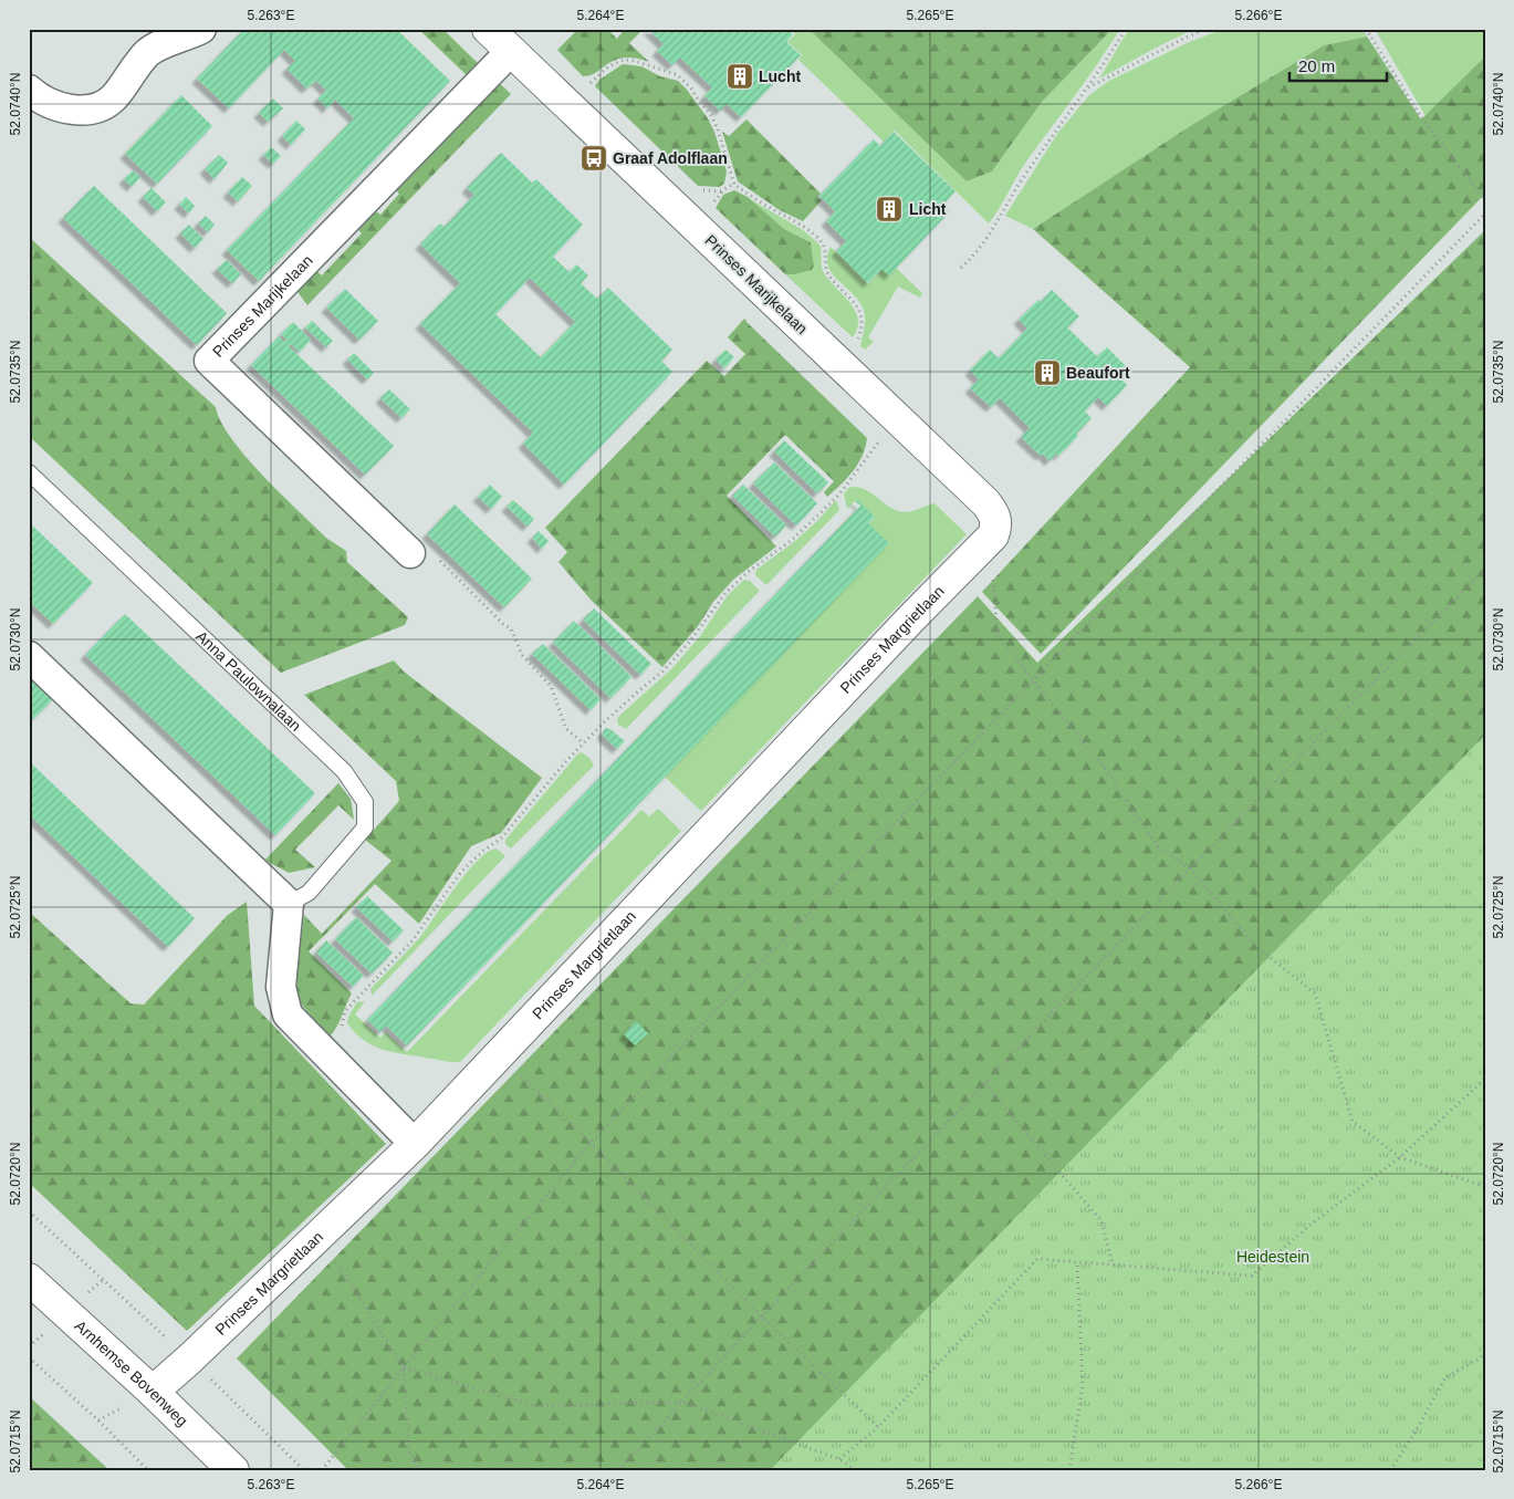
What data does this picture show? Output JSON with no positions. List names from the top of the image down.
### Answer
{
  "streets": {
    "street": ["Prinses Marijkelaan", "Prinses Margrietlaan", "Arnhemse Bovenweg"],
    "lane": ["Anna Paulownalaan"]
  },
  "crossings": [
    ["Prinses Marijkelaan", "Prinses Margrietlaan"],
    ["Prinses Margrietlaan", "Arnhemse Bovenweg"]
  ],
  "parks": ["Heidestein"],
  "places": {
    "building": ["Lucht", "Licht", "Beaufort"],
    "bus stop": ["Graaf Adolflaan"]
  },
  "scale_bar": "20 m",
  "coordinates": [
    "5.263°E",
    "5.264°E",
    "5.265°E",
    "5.266°E",
    "52.0740°N",
    "52.0735°N",
    "52.0730°N",
    "52.0725°N",
    "52.0720°N",
    "52.0715°N"
  ]
}
